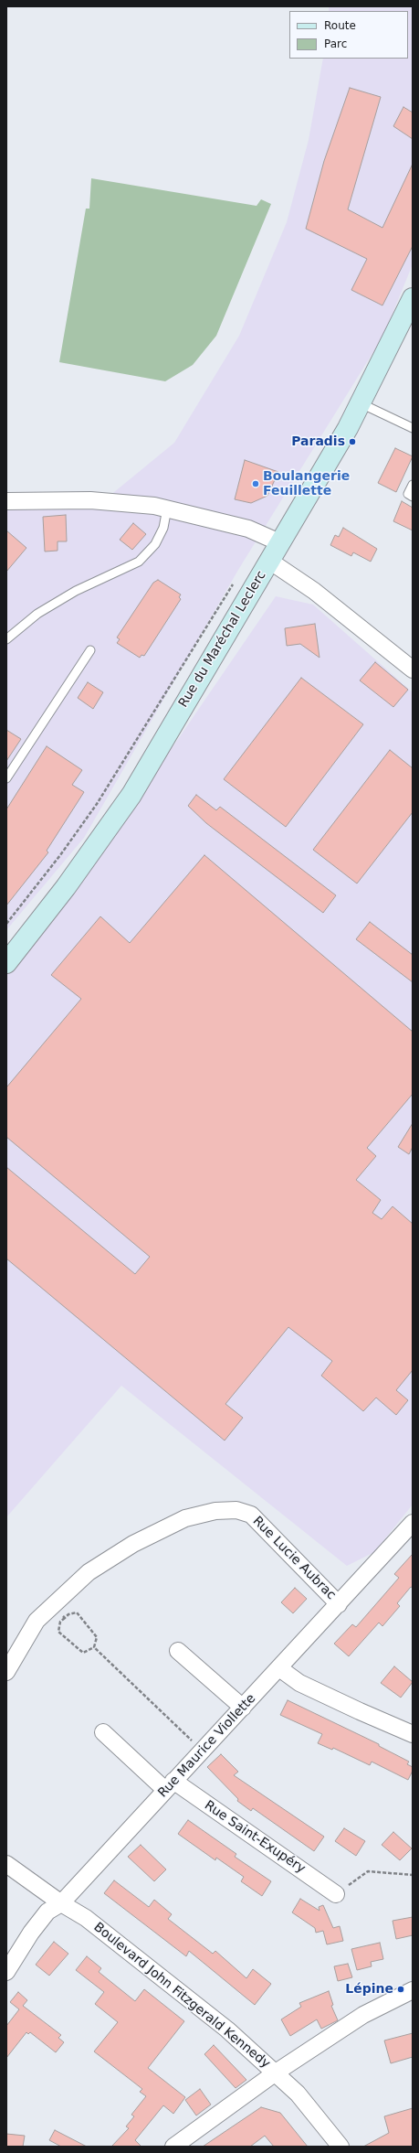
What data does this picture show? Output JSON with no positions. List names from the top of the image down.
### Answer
{
  "streets": {
    "main road": ["Rue du Maréchal Leclerc"],
    "street": [
      "Rue Lucie Aubrac",
      "Rue Maurice Viollette",
      "Rue Saint-Exupéry",
      "Boulevard John Fitzgerald Kennedy"
    ]
  },
  "crossings": [
    ["Rue Lucie Aubrac", "Rue Maurice Viollette"],
    ["Rue Maurice Viollette", "Rue Saint-Exupéry"],
    ["Rue Maurice Viollette", "Boulevard John Fitzgerald Kennedy"]
  ],
  "places": ["Paradis", "Boulangerie Feuillette", "Lépine"],
  "legend": ["Route", "Parc"]
}
